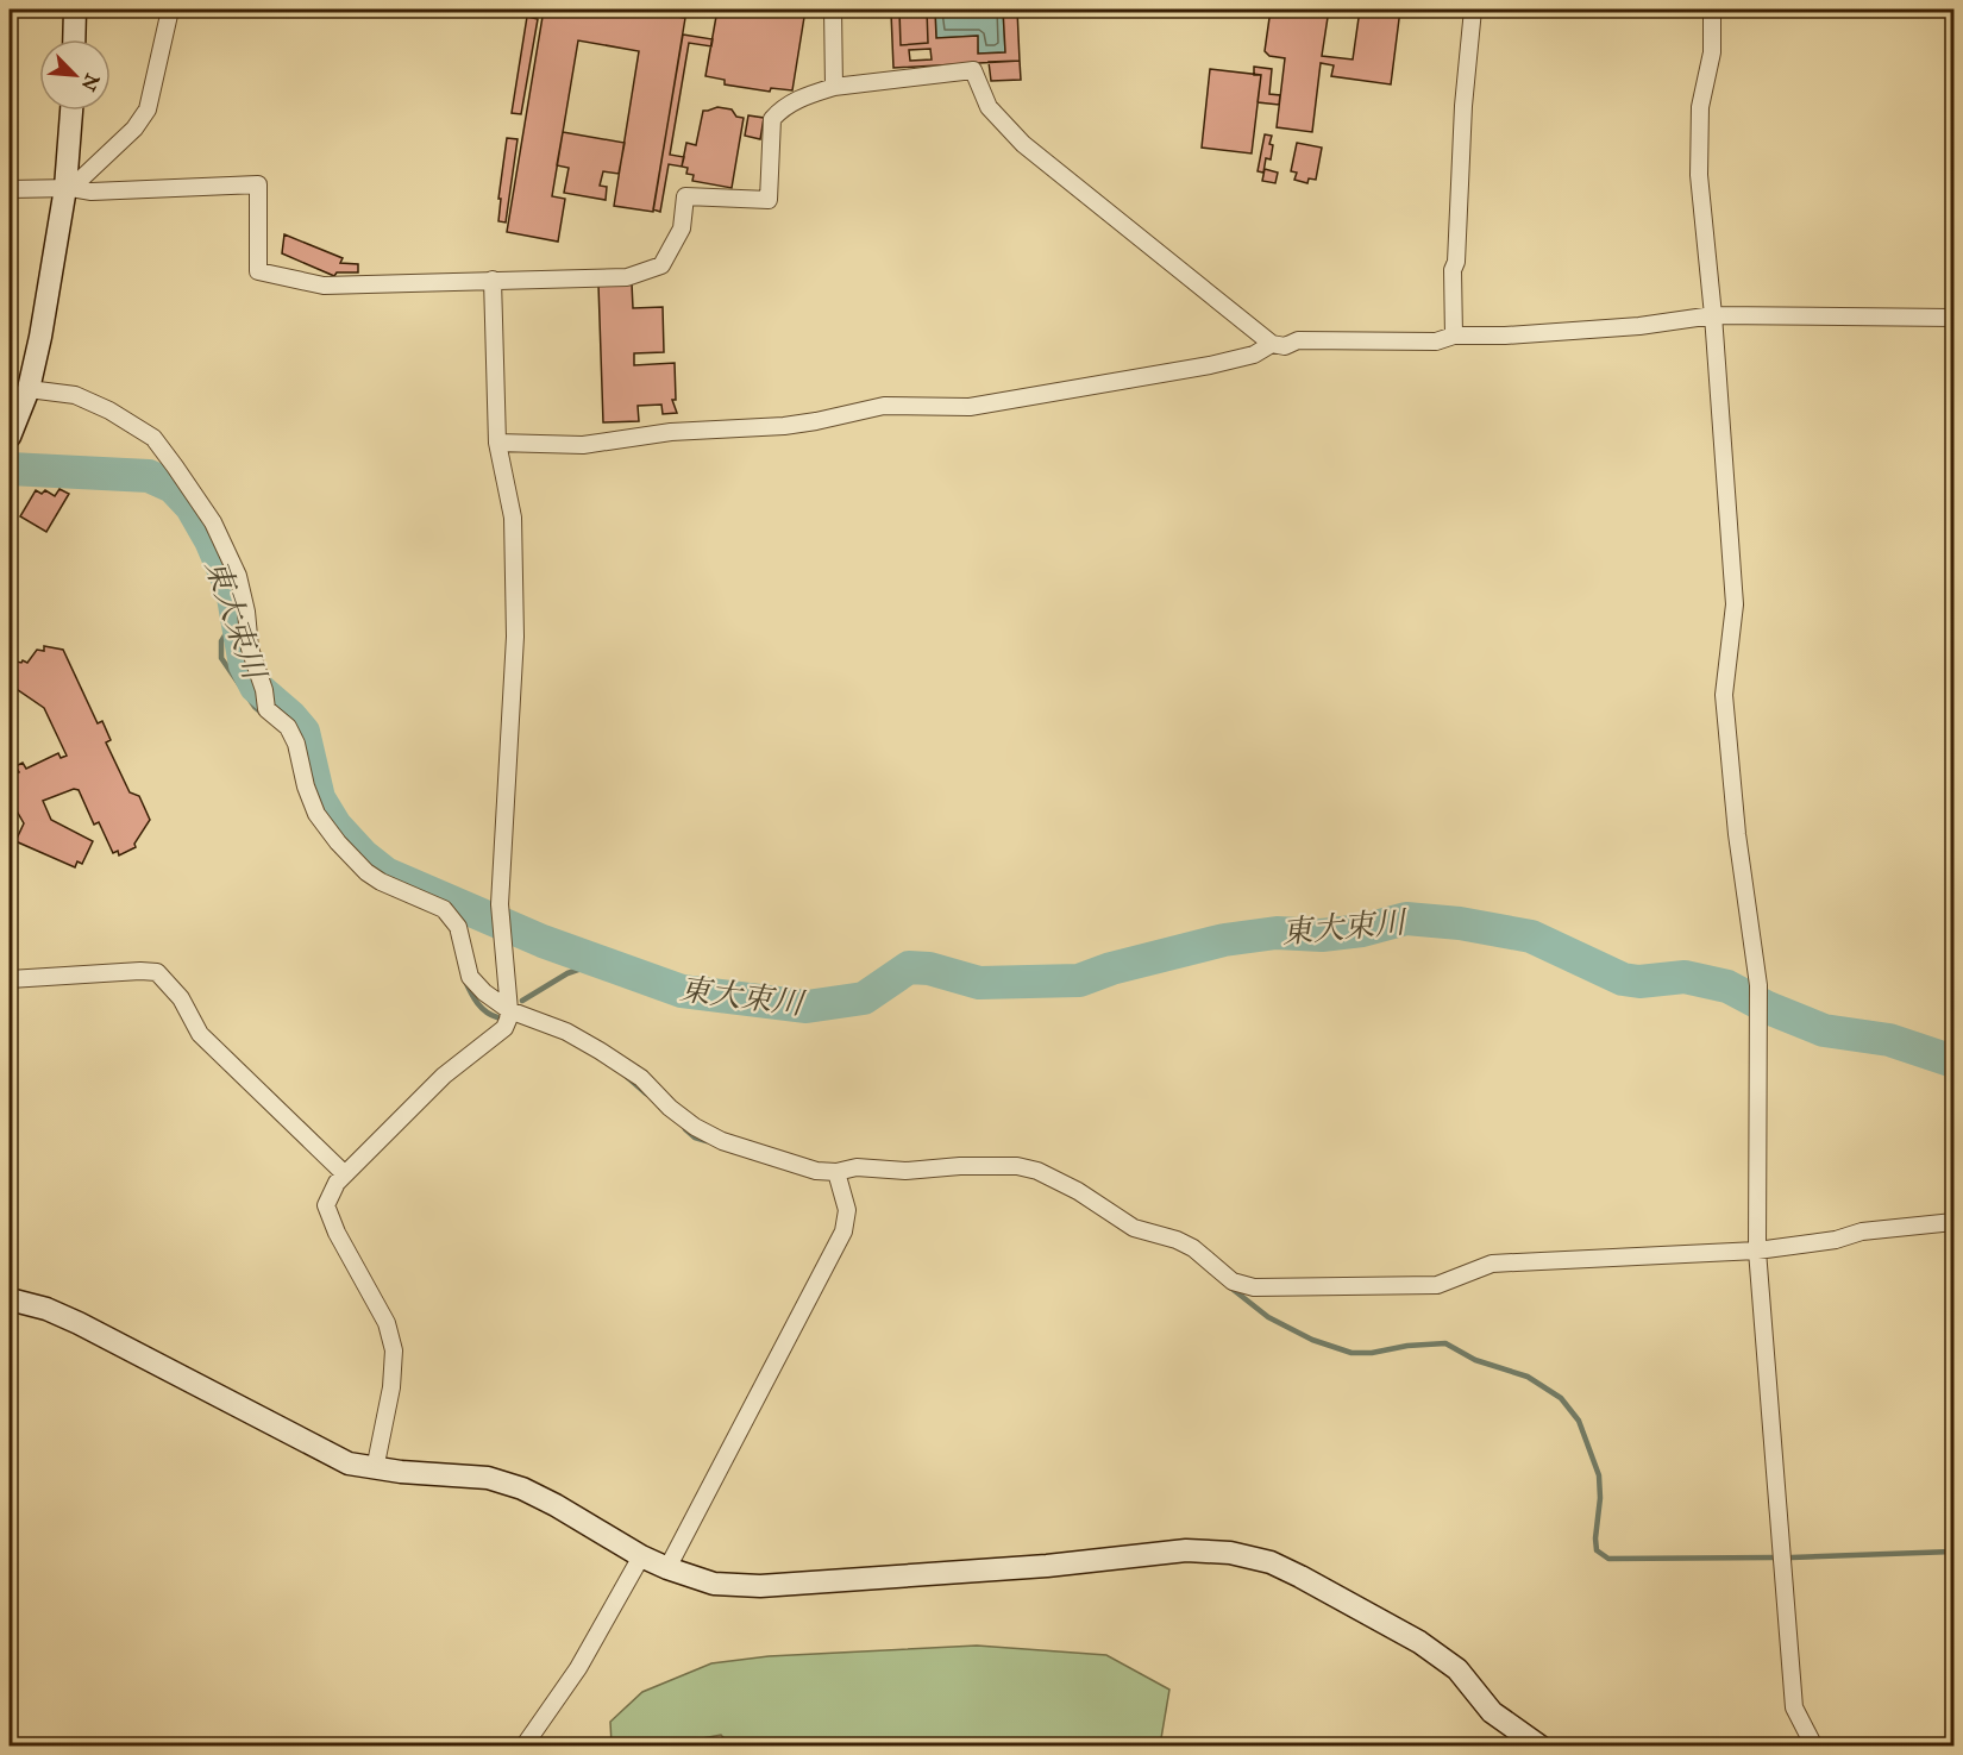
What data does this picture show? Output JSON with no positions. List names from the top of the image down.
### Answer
{
  "water": ["東大束川"],
  "north": "bottom right"
}
